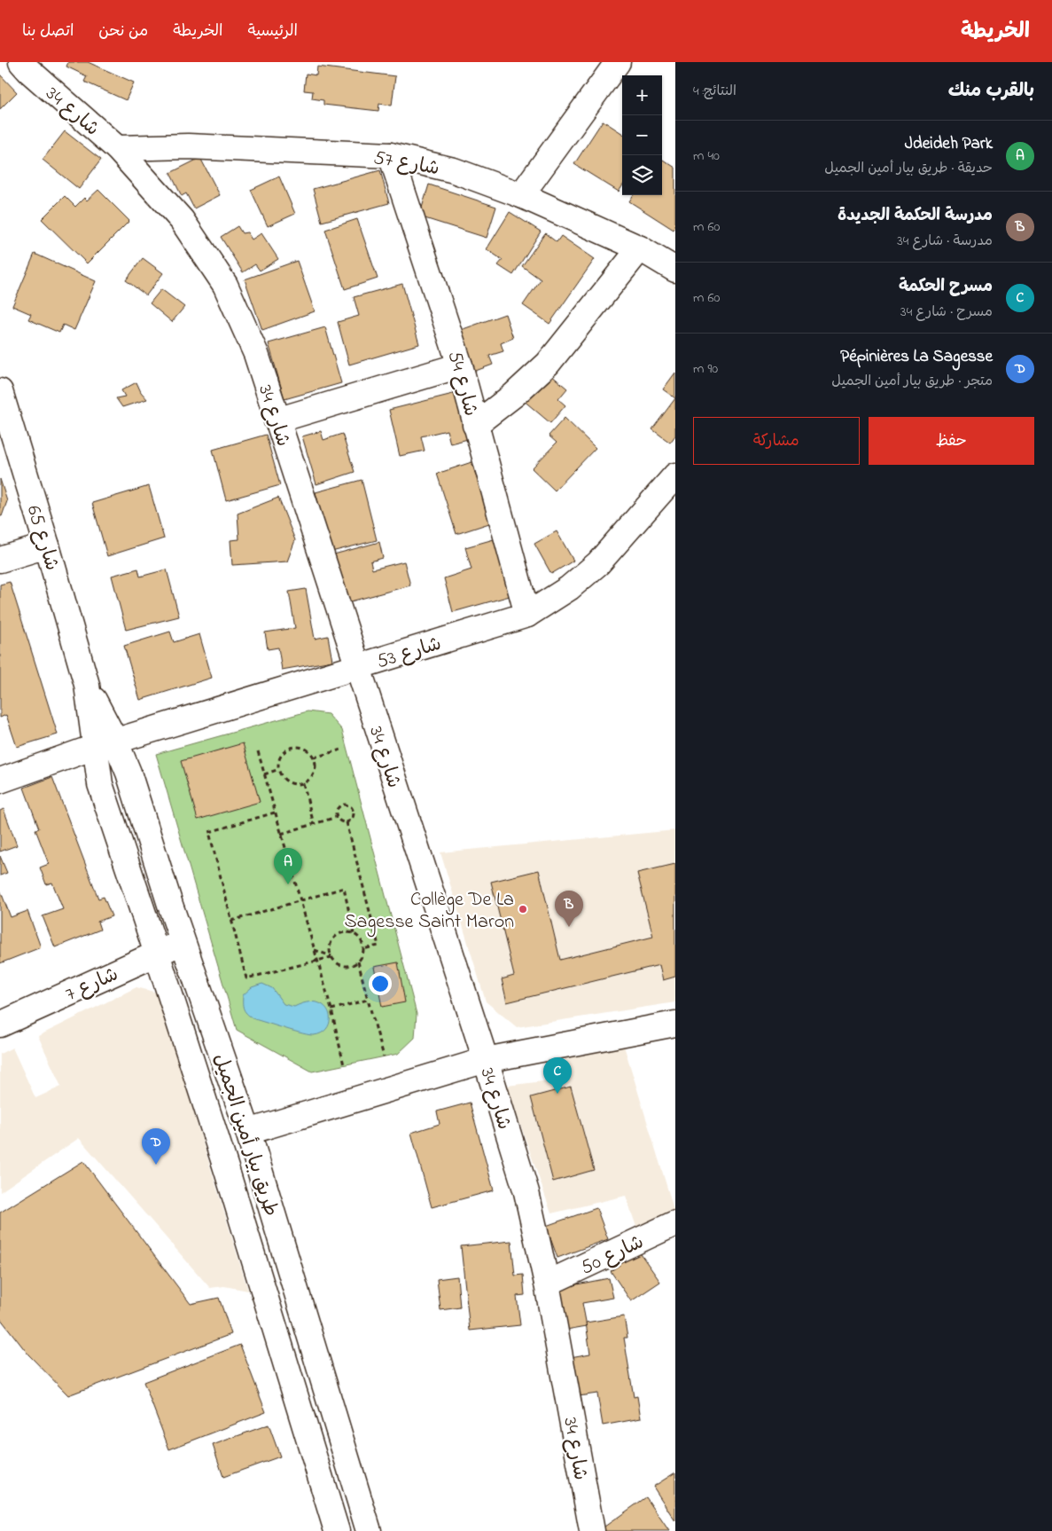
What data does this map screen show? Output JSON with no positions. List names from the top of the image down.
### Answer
{
  "streets": {
    "street": [
      "شارع 34",
      "شارع 57",
      "شارع 54",
      "شارع 65",
      "شارع 53",
      "شارع 7",
      "طريق بيار أمين الجميل",
      "شارع 50"
    ]
  },
  "crossings": [
    ["شارع 34", "شارع 57"],
    ["شارع 34", "شارع 53"],
    ["شارع 34", "شارع 50"],
    ["شارع 57", "شارع 54"],
    ["شارع 54", "شارع 53"],
    ["شارع 65", "شارع 53"],
    ["شارع 65", "طريق بيار أمين الجميل"],
    ["شارع 53", "طريق بيار أمين الجميل"],
    ["شارع 7", "طريق بيار أمين الجميل"]
  ],
  "places": ["Collège De La Sagesse Saint Maron"],
  "page": {
    "header": "الخريطة",
    "nav": [
      "الرئيسية",
      "الخريطة",
      "من نحن",
      "اتصل بنا"
    ],
    "heading": ["بالقرب منك", "النتائج: 4"],
    "map_buttons": ["+", "−"],
    "list": [
      {
        "mark": "A",
        "name": "Jdeideh Park",
        "note": "حديقة · طريق بيار أمين الجميل",
        "value": "40 m"
      },
      {
        "mark": "B",
        "name": "مدرسة الحكمة الجديدة",
        "note": "مدرسة · شارع 34",
        "value": "60 m"
      },
      {
        "mark": "C",
        "name": "مسرح الحكمة",
        "note": "مسرح · شارع 34",
        "value": "60 m"
      },
      {
        "mark": "D",
        "name": "Pépinières La Sagesse",
        "note": "متجر · طريق بيار أمين الجميل",
        "value": "90 m"
      }
    ],
    "buttons": ["حفظ", "مشاركة"],
    "pins": [
      "A",
      "B",
      "C",
      "D"
    ]
  }
}
